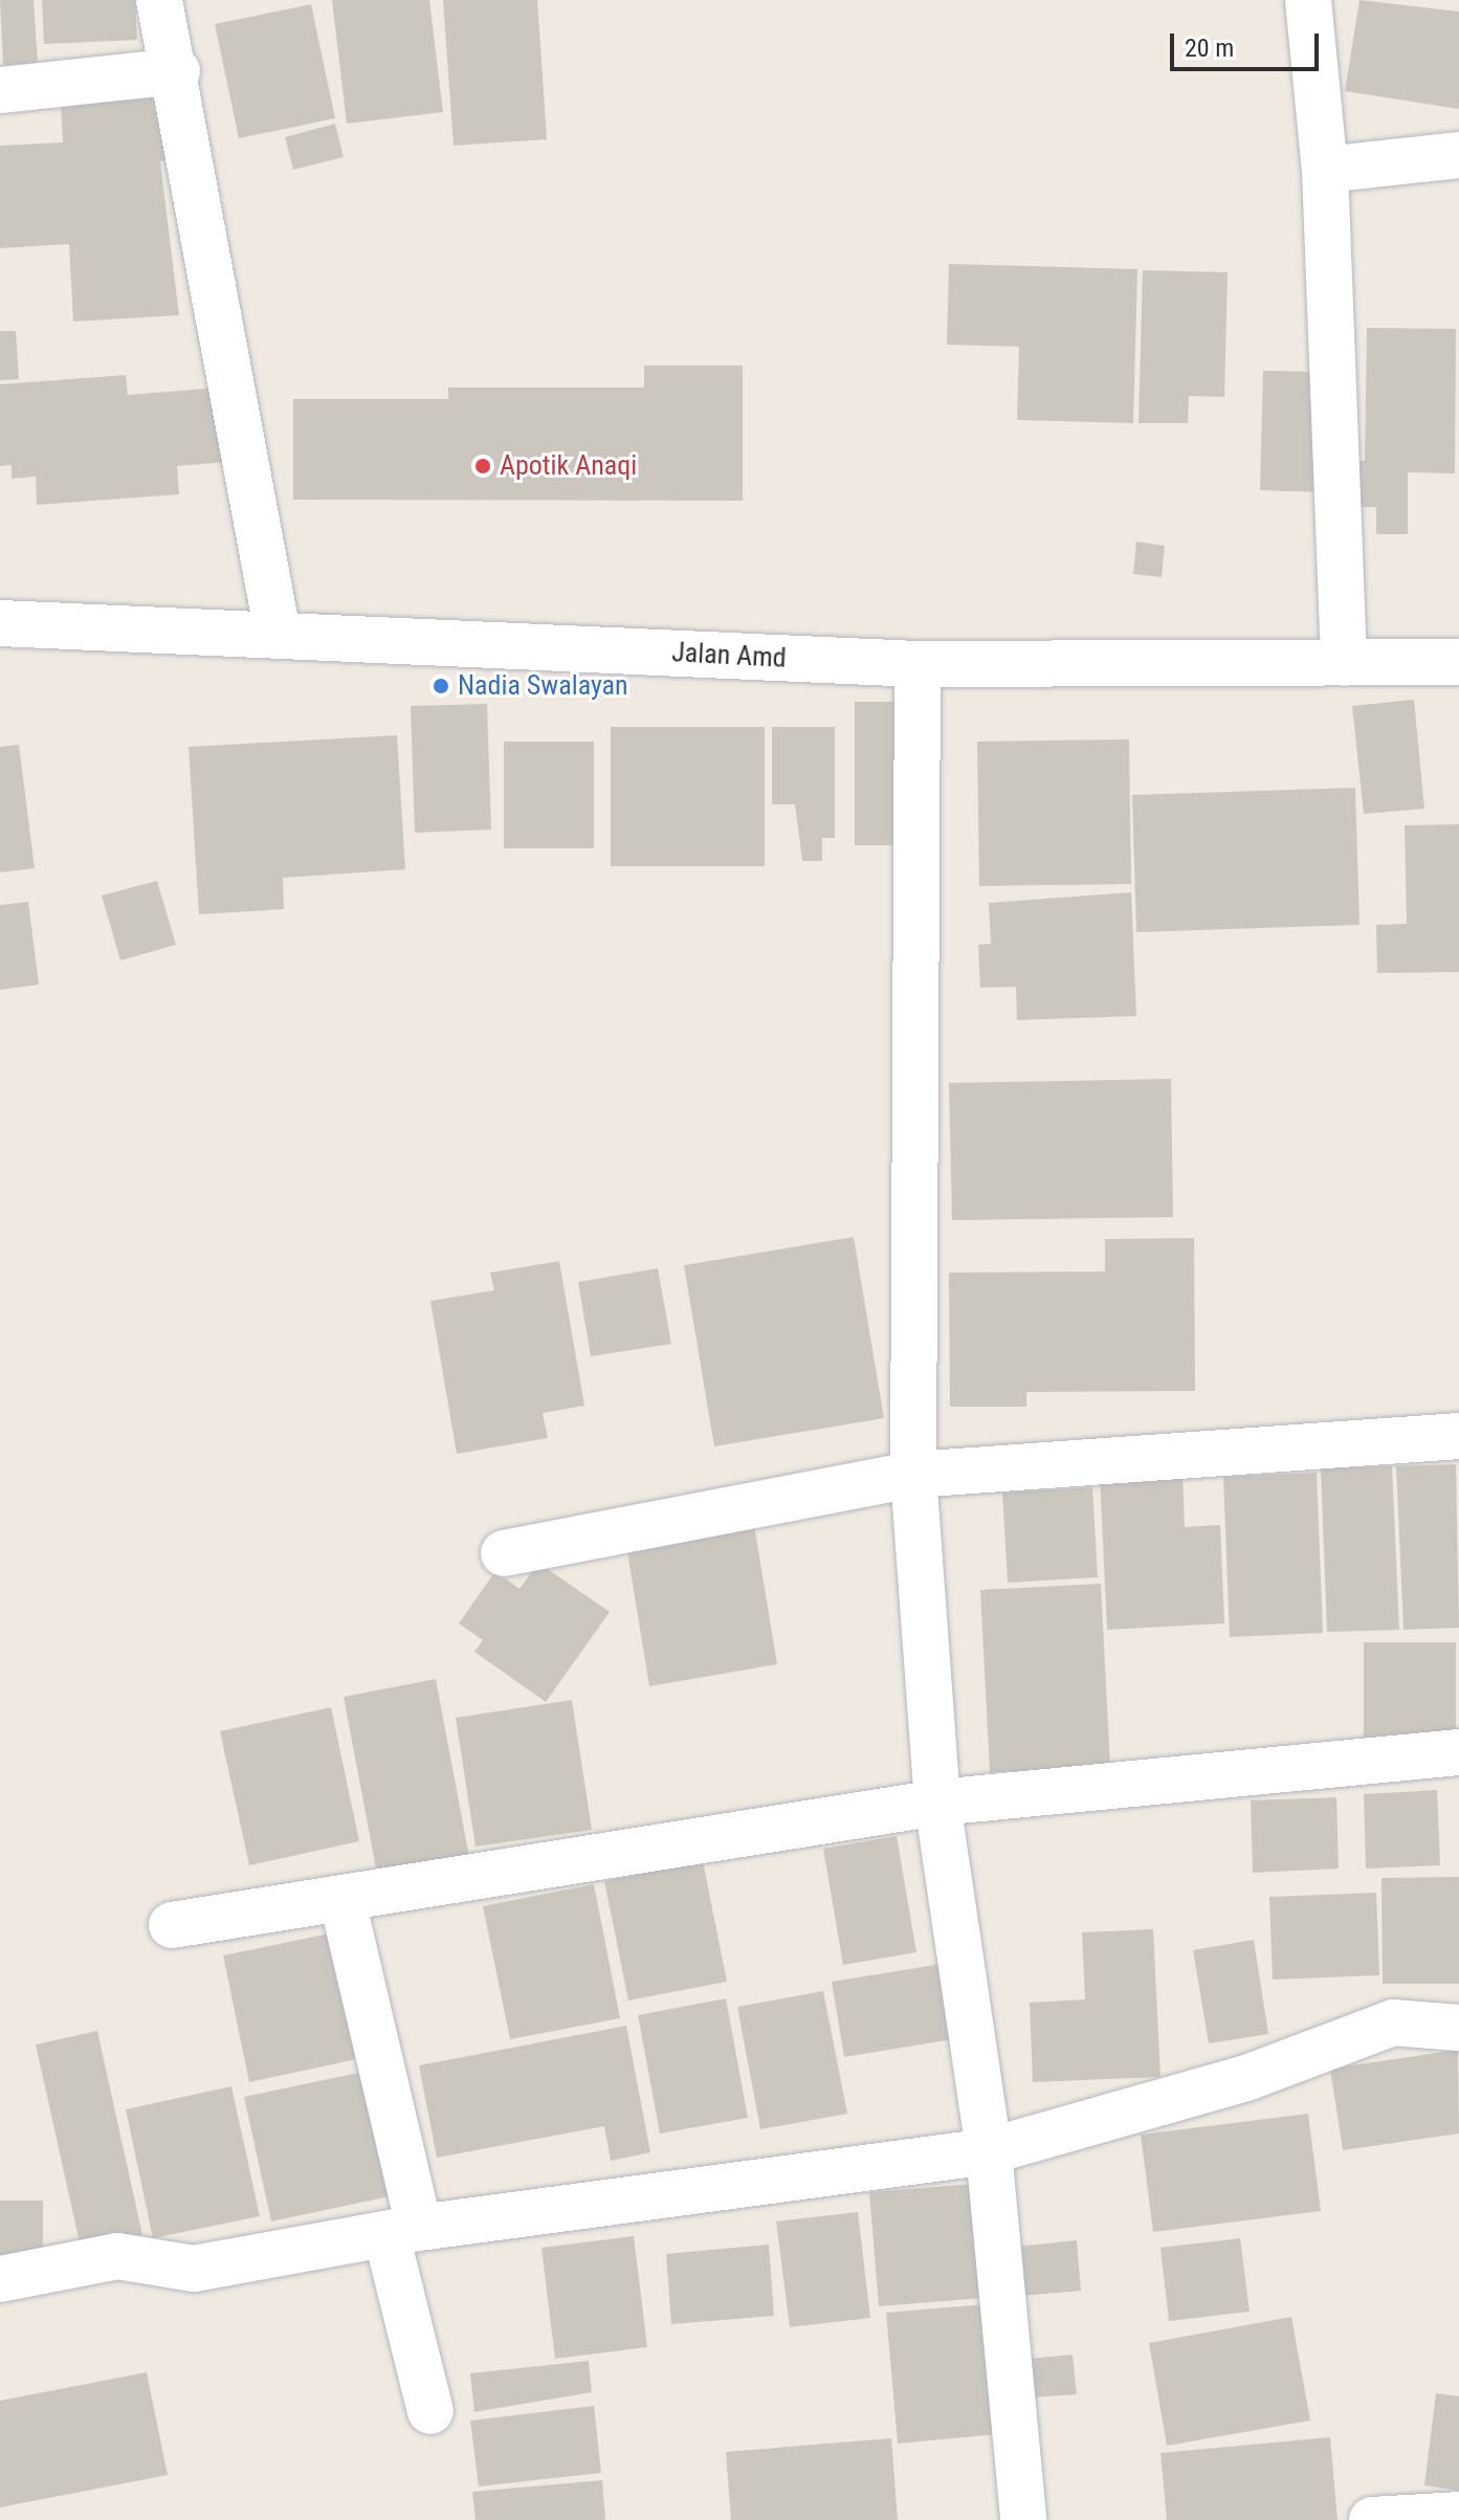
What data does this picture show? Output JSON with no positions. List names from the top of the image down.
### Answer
{
  "streets": {
    "street": ["Jalan Amd"]
  },
  "places": ["Apotik Anaqi", "Nadia Swalayan"],
  "scale_bar": "20 m"
}
